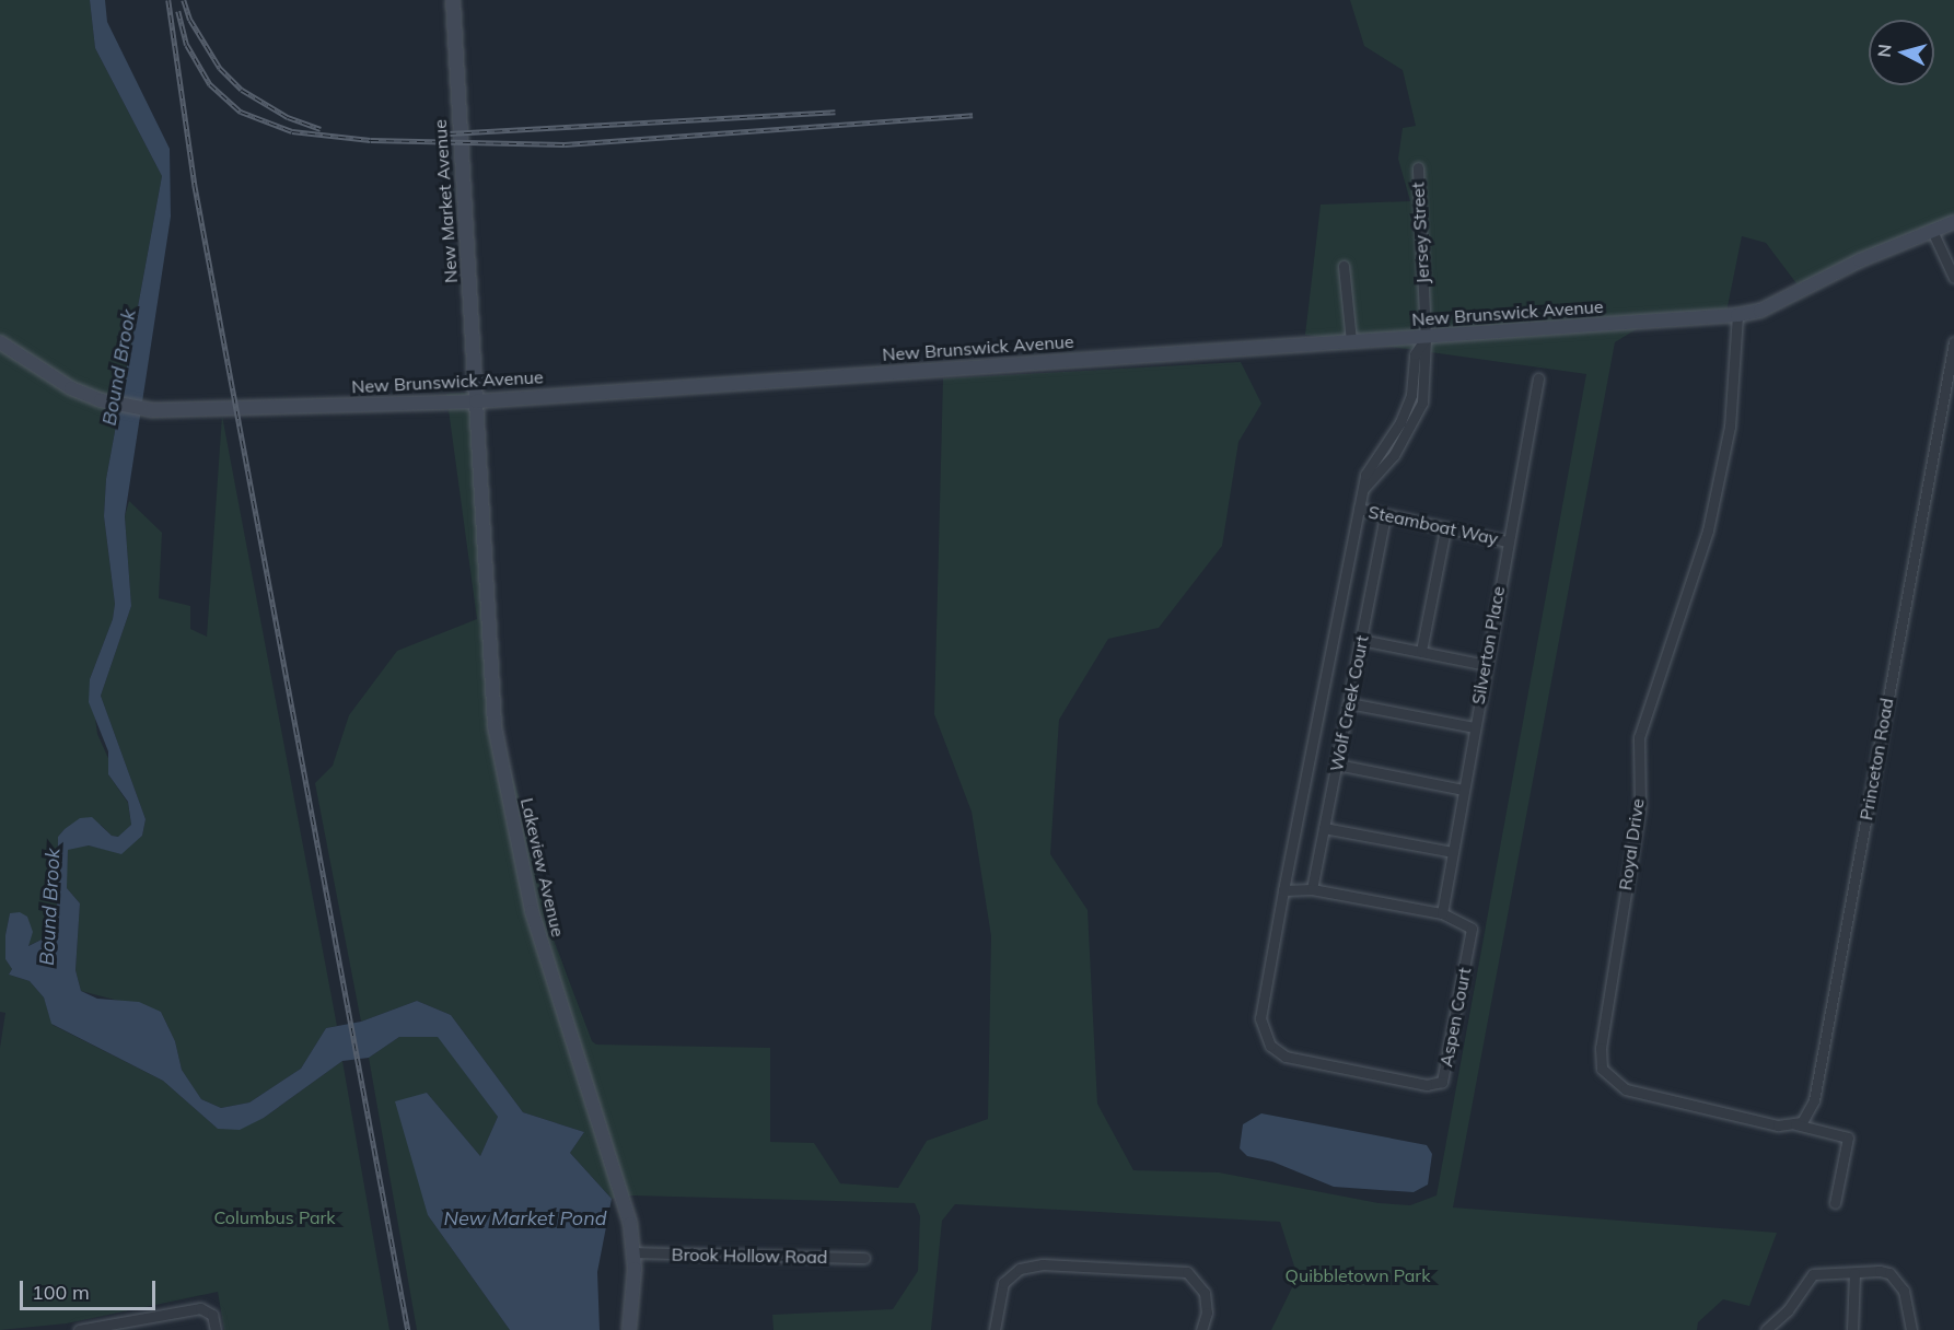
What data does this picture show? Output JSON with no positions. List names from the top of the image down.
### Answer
{
  "streets": {
    "street": [
      "New Market Avenue",
      "Jersey Street",
      "New Brunswick Avenue",
      "Steamboat Way",
      "Silverton Place",
      "Wolf Creek Court",
      "Princeton Road",
      "Royal Drive",
      "Lakeview Avenue",
      "Aspen Court",
      "Brook Hollow Road"
    ]
  },
  "crossings": [
    ["New Market Avenue", "New Brunswick Avenue"],
    ["New Market Avenue", "Lakeview Avenue"],
    ["Jersey Street", "New Brunswick Avenue"],
    ["Jersey Street", "Aspen Court"],
    ["New Brunswick Avenue", "Royal Drive"],
    ["New Brunswick Avenue", "Lakeview Avenue"],
    ["New Brunswick Avenue", "Aspen Court"],
    ["Steamboat Way", "Silverton Place"],
    ["Steamboat Way", "Wolf Creek Court"],
    ["Steamboat Way", "Aspen Court"],
    ["Silverton Place", "Aspen Court"],
    ["Wolf Creek Court", "Aspen Court"],
    ["Princeton Road", "Royal Drive"],
    ["Lakeview Avenue", "Brook Hollow Road"]
  ],
  "water": ["Bound Brook", "New Market Pond"],
  "parks": ["Columbus Park", "Quibbletown Park"],
  "scale_bar": "100 m",
  "north": "left"
}
